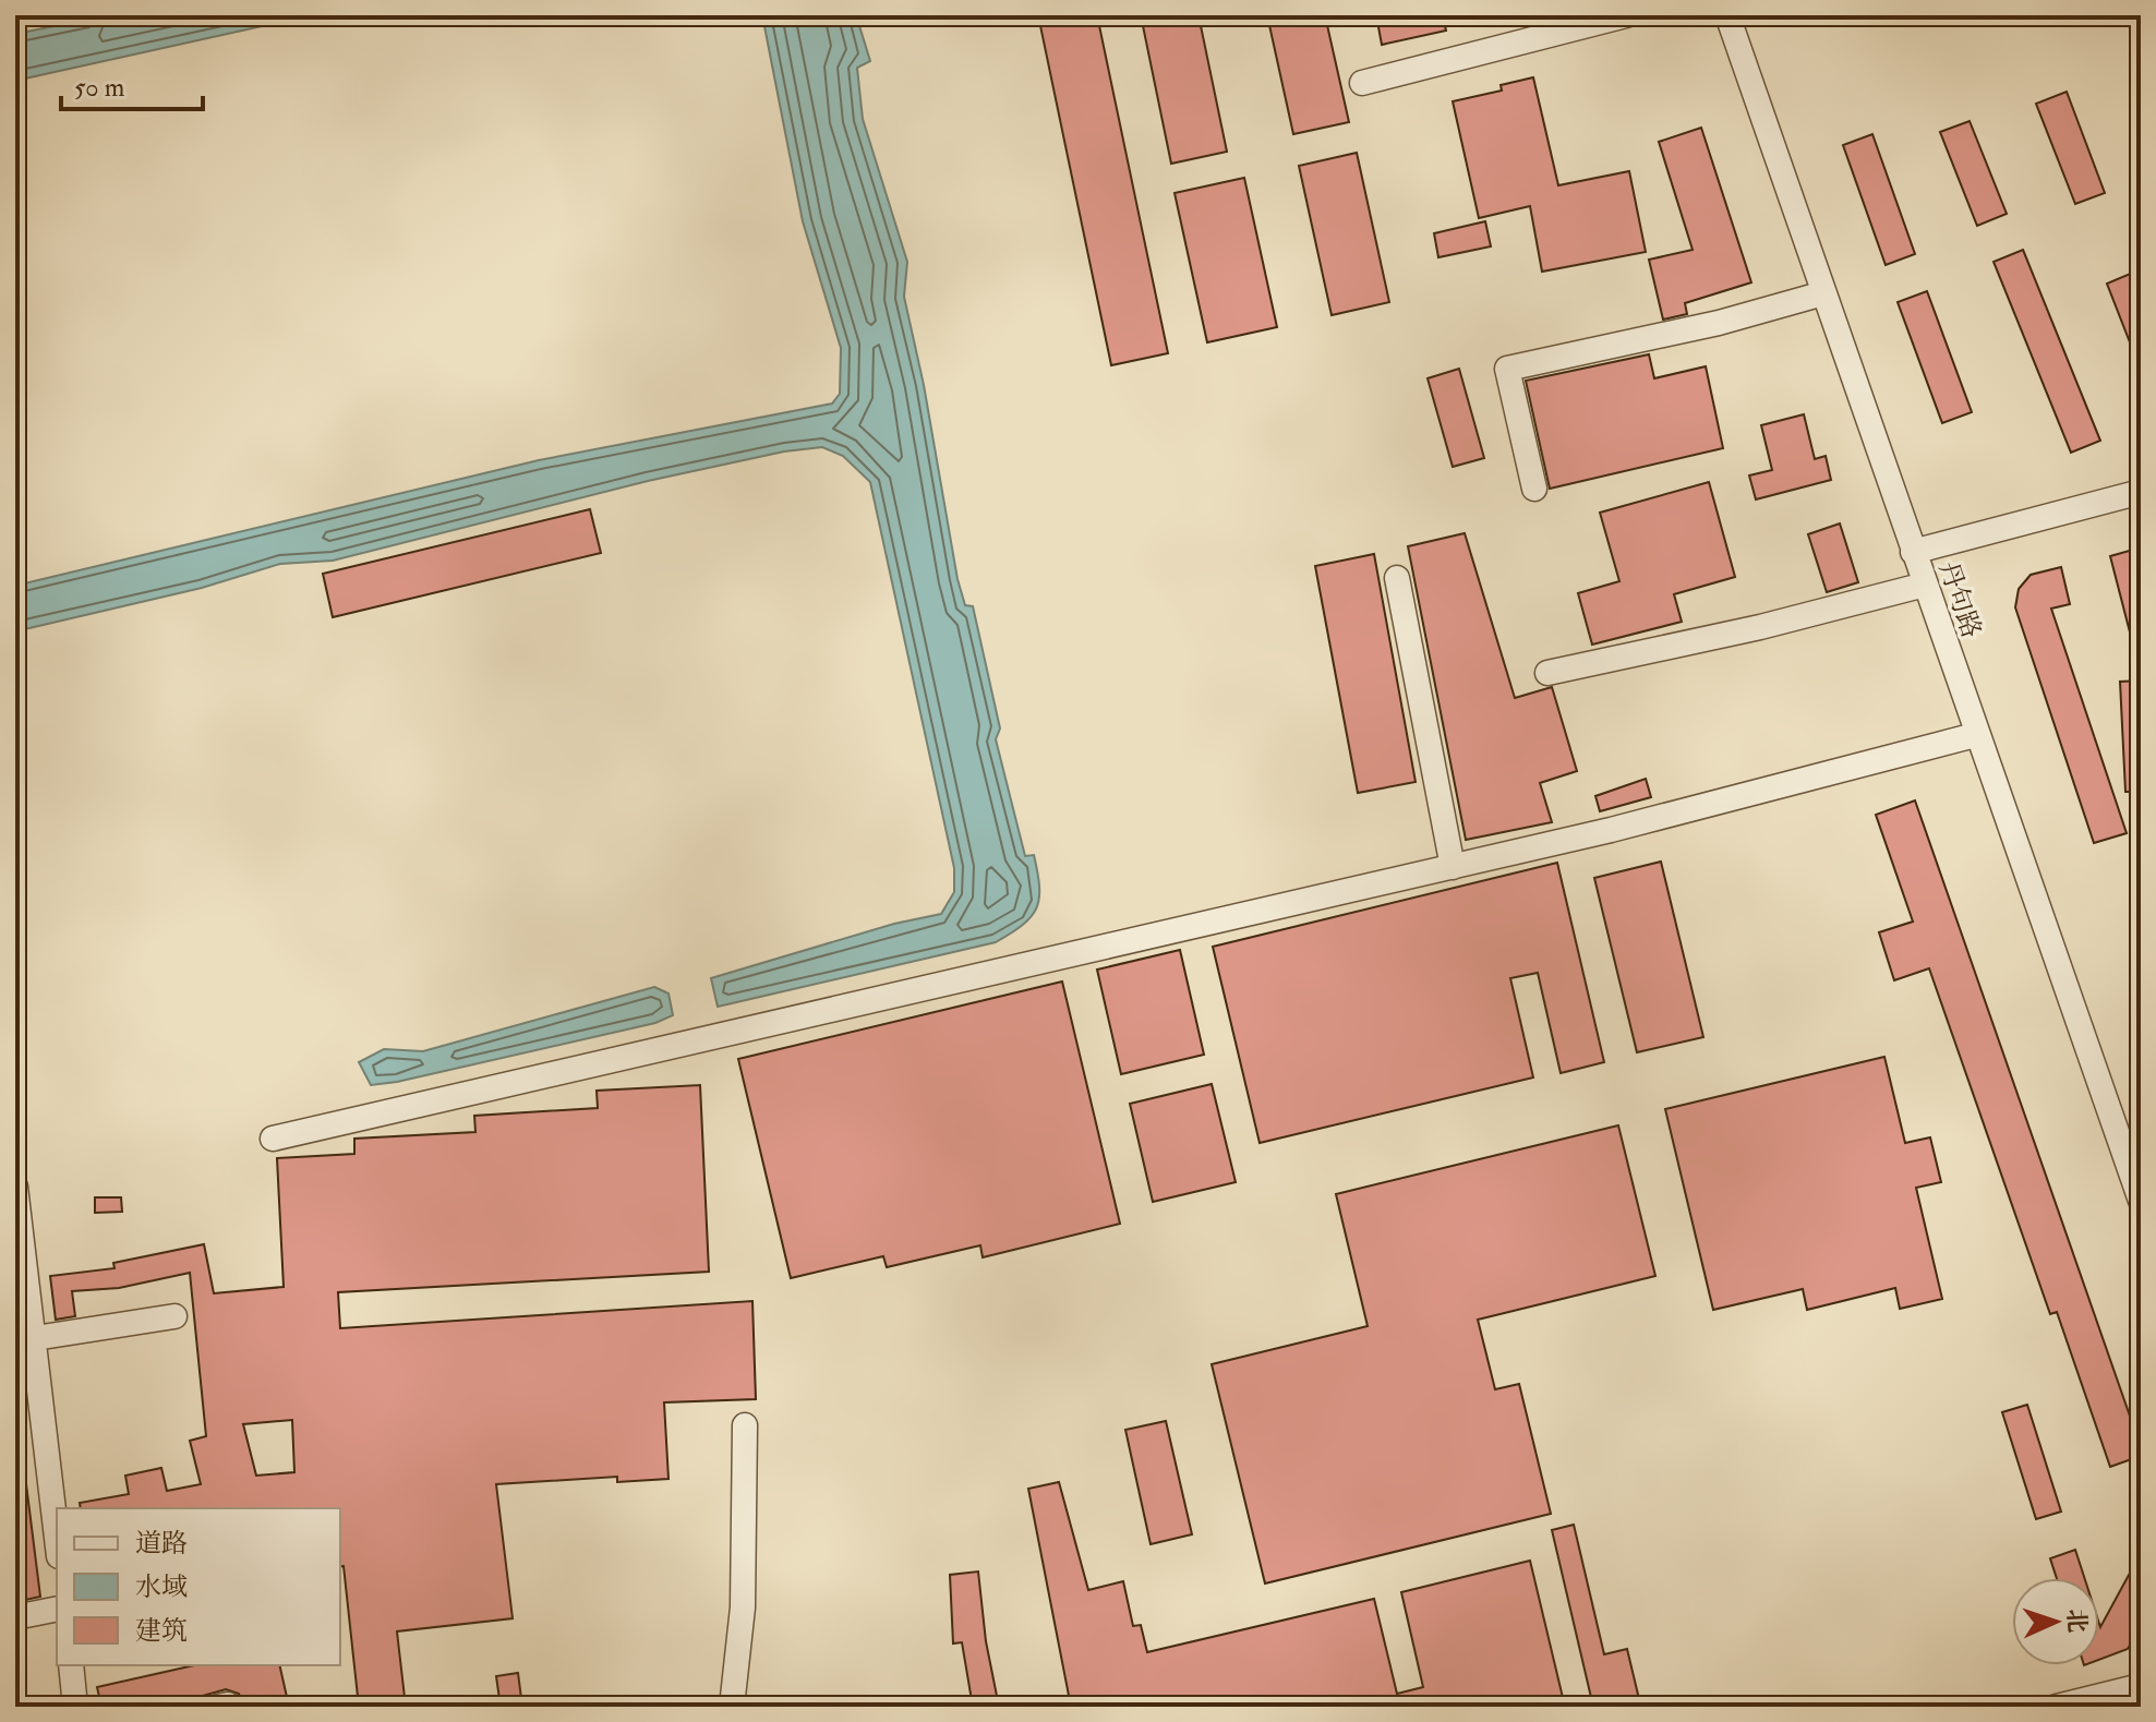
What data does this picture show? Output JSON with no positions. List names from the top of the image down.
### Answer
{
  "streets": {
    "street": ["丹句路"]
  },
  "legend": ["道路", "水域", "建筑"],
  "scale_bar": "50 m",
  "north": "right"
}
